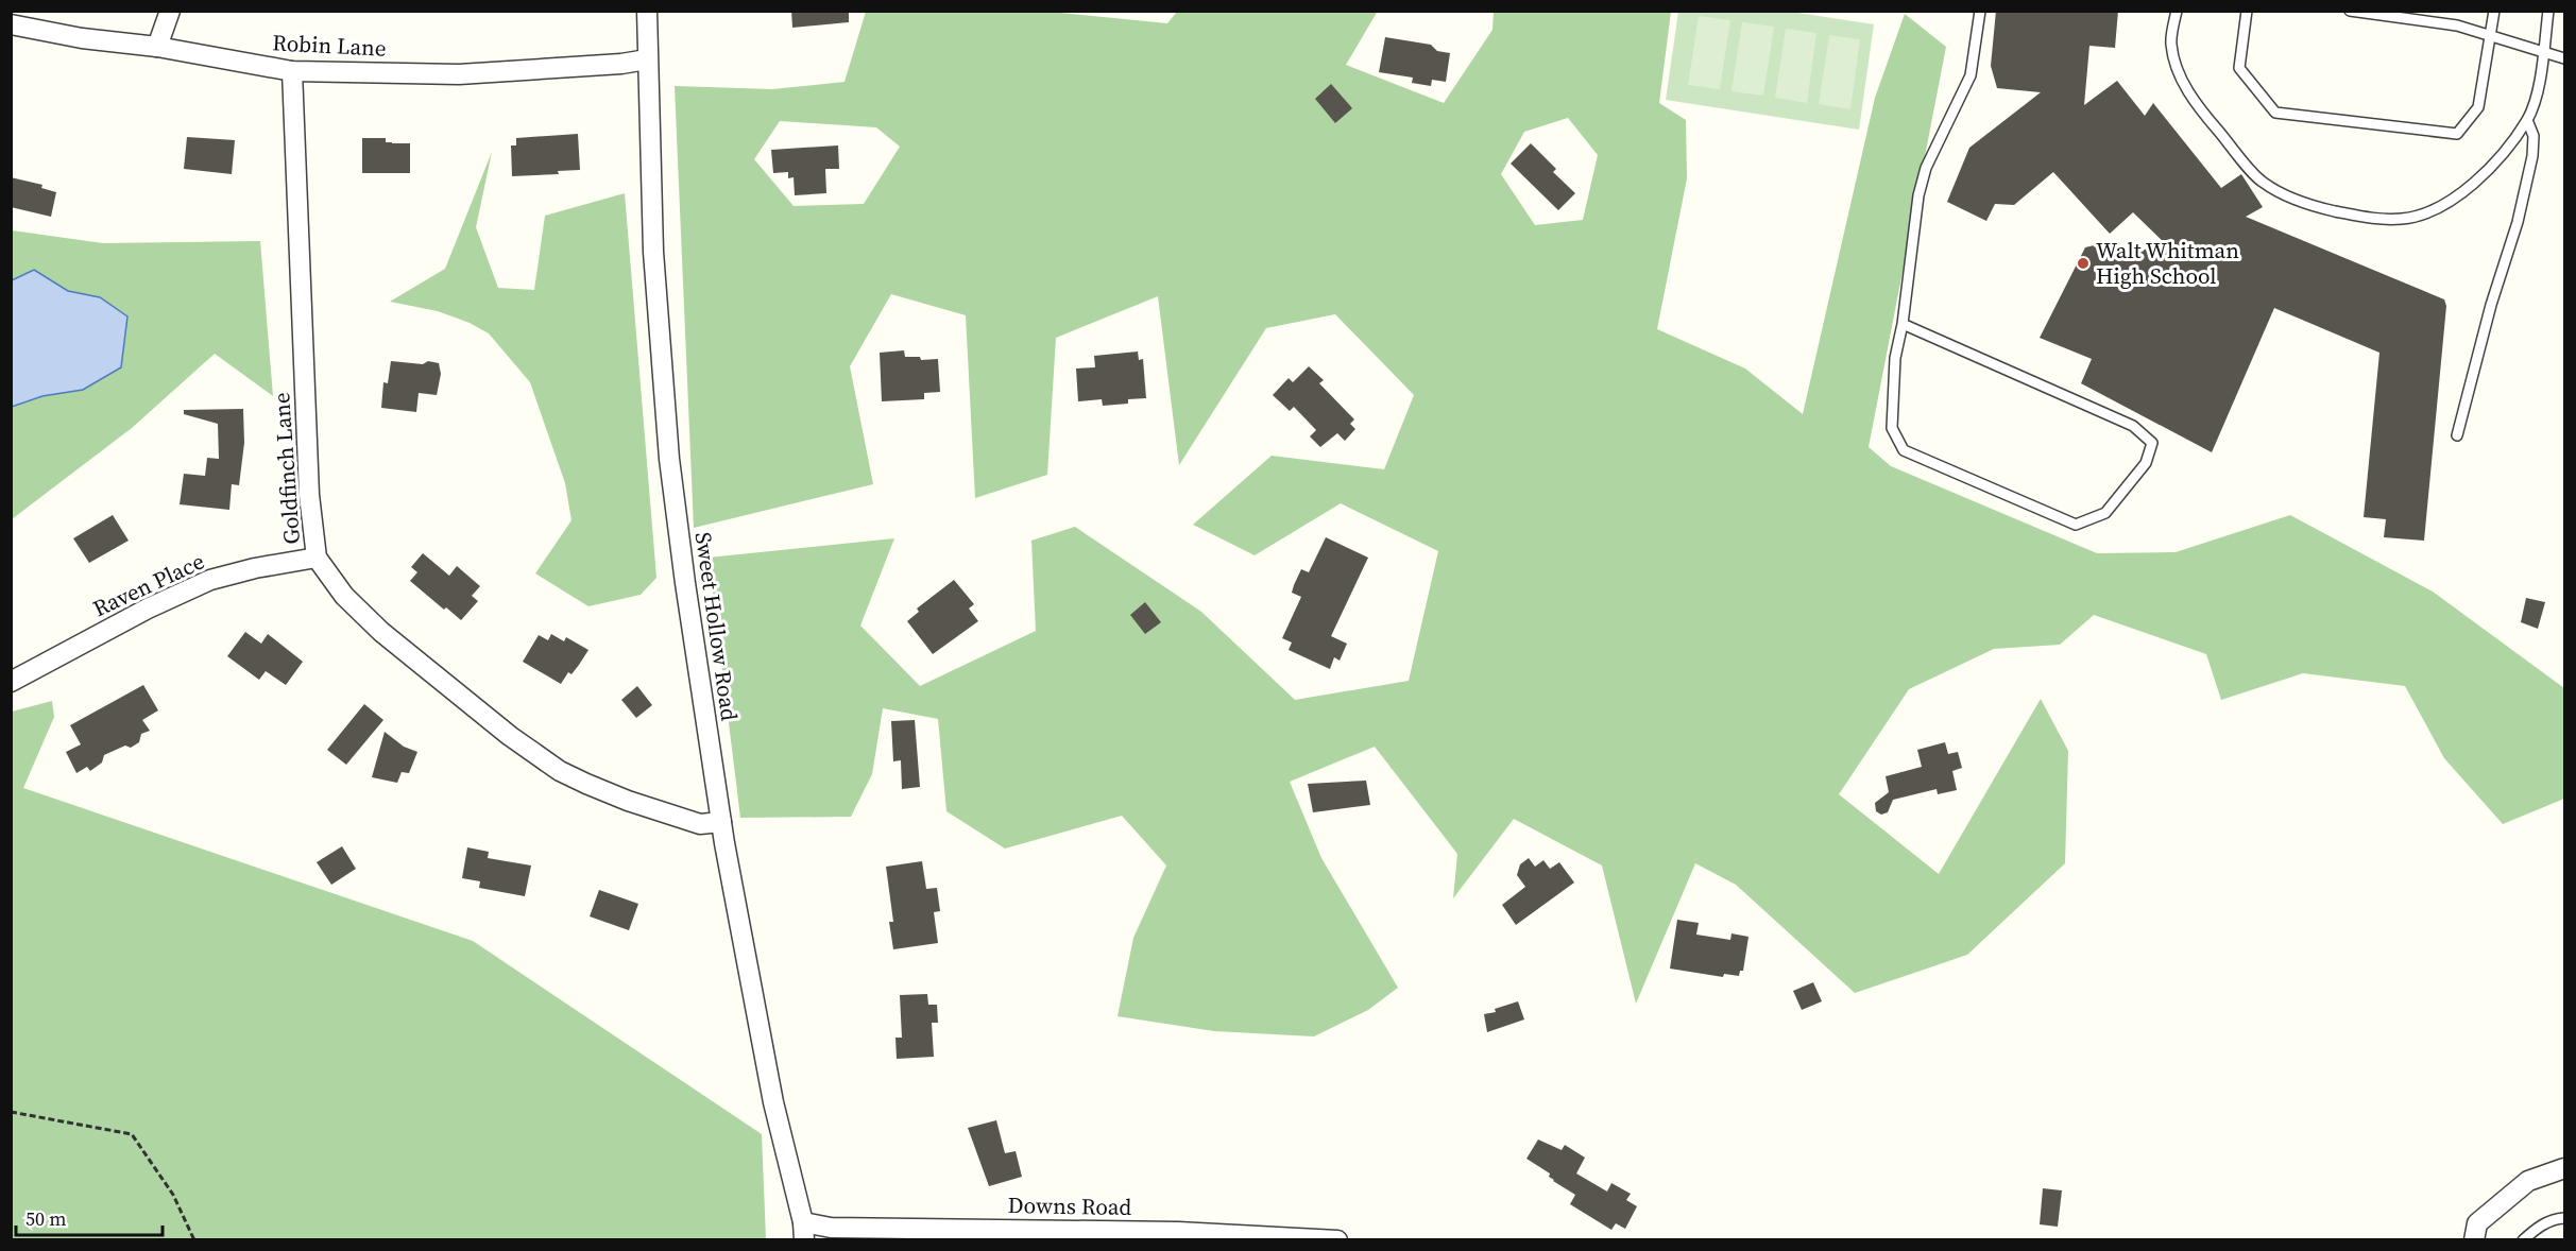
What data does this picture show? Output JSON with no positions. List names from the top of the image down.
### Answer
{
  "streets": {
    "street": [
      "Robin Lane",
      "Goldfinch Lane",
      "Raven Place",
      "Sweet Hollow Road",
      "Downs Road"
    ]
  },
  "crossings": [
    ["Robin Lane", "Goldfinch Lane"],
    ["Robin Lane", "Sweet Hollow Road"],
    ["Goldfinch Lane", "Raven Place"],
    ["Goldfinch Lane", "Sweet Hollow Road"],
    ["Sweet Hollow Road", "Downs Road"]
  ],
  "places": ["Walt Whitman High School"],
  "scale_bar": "50 m"
}
